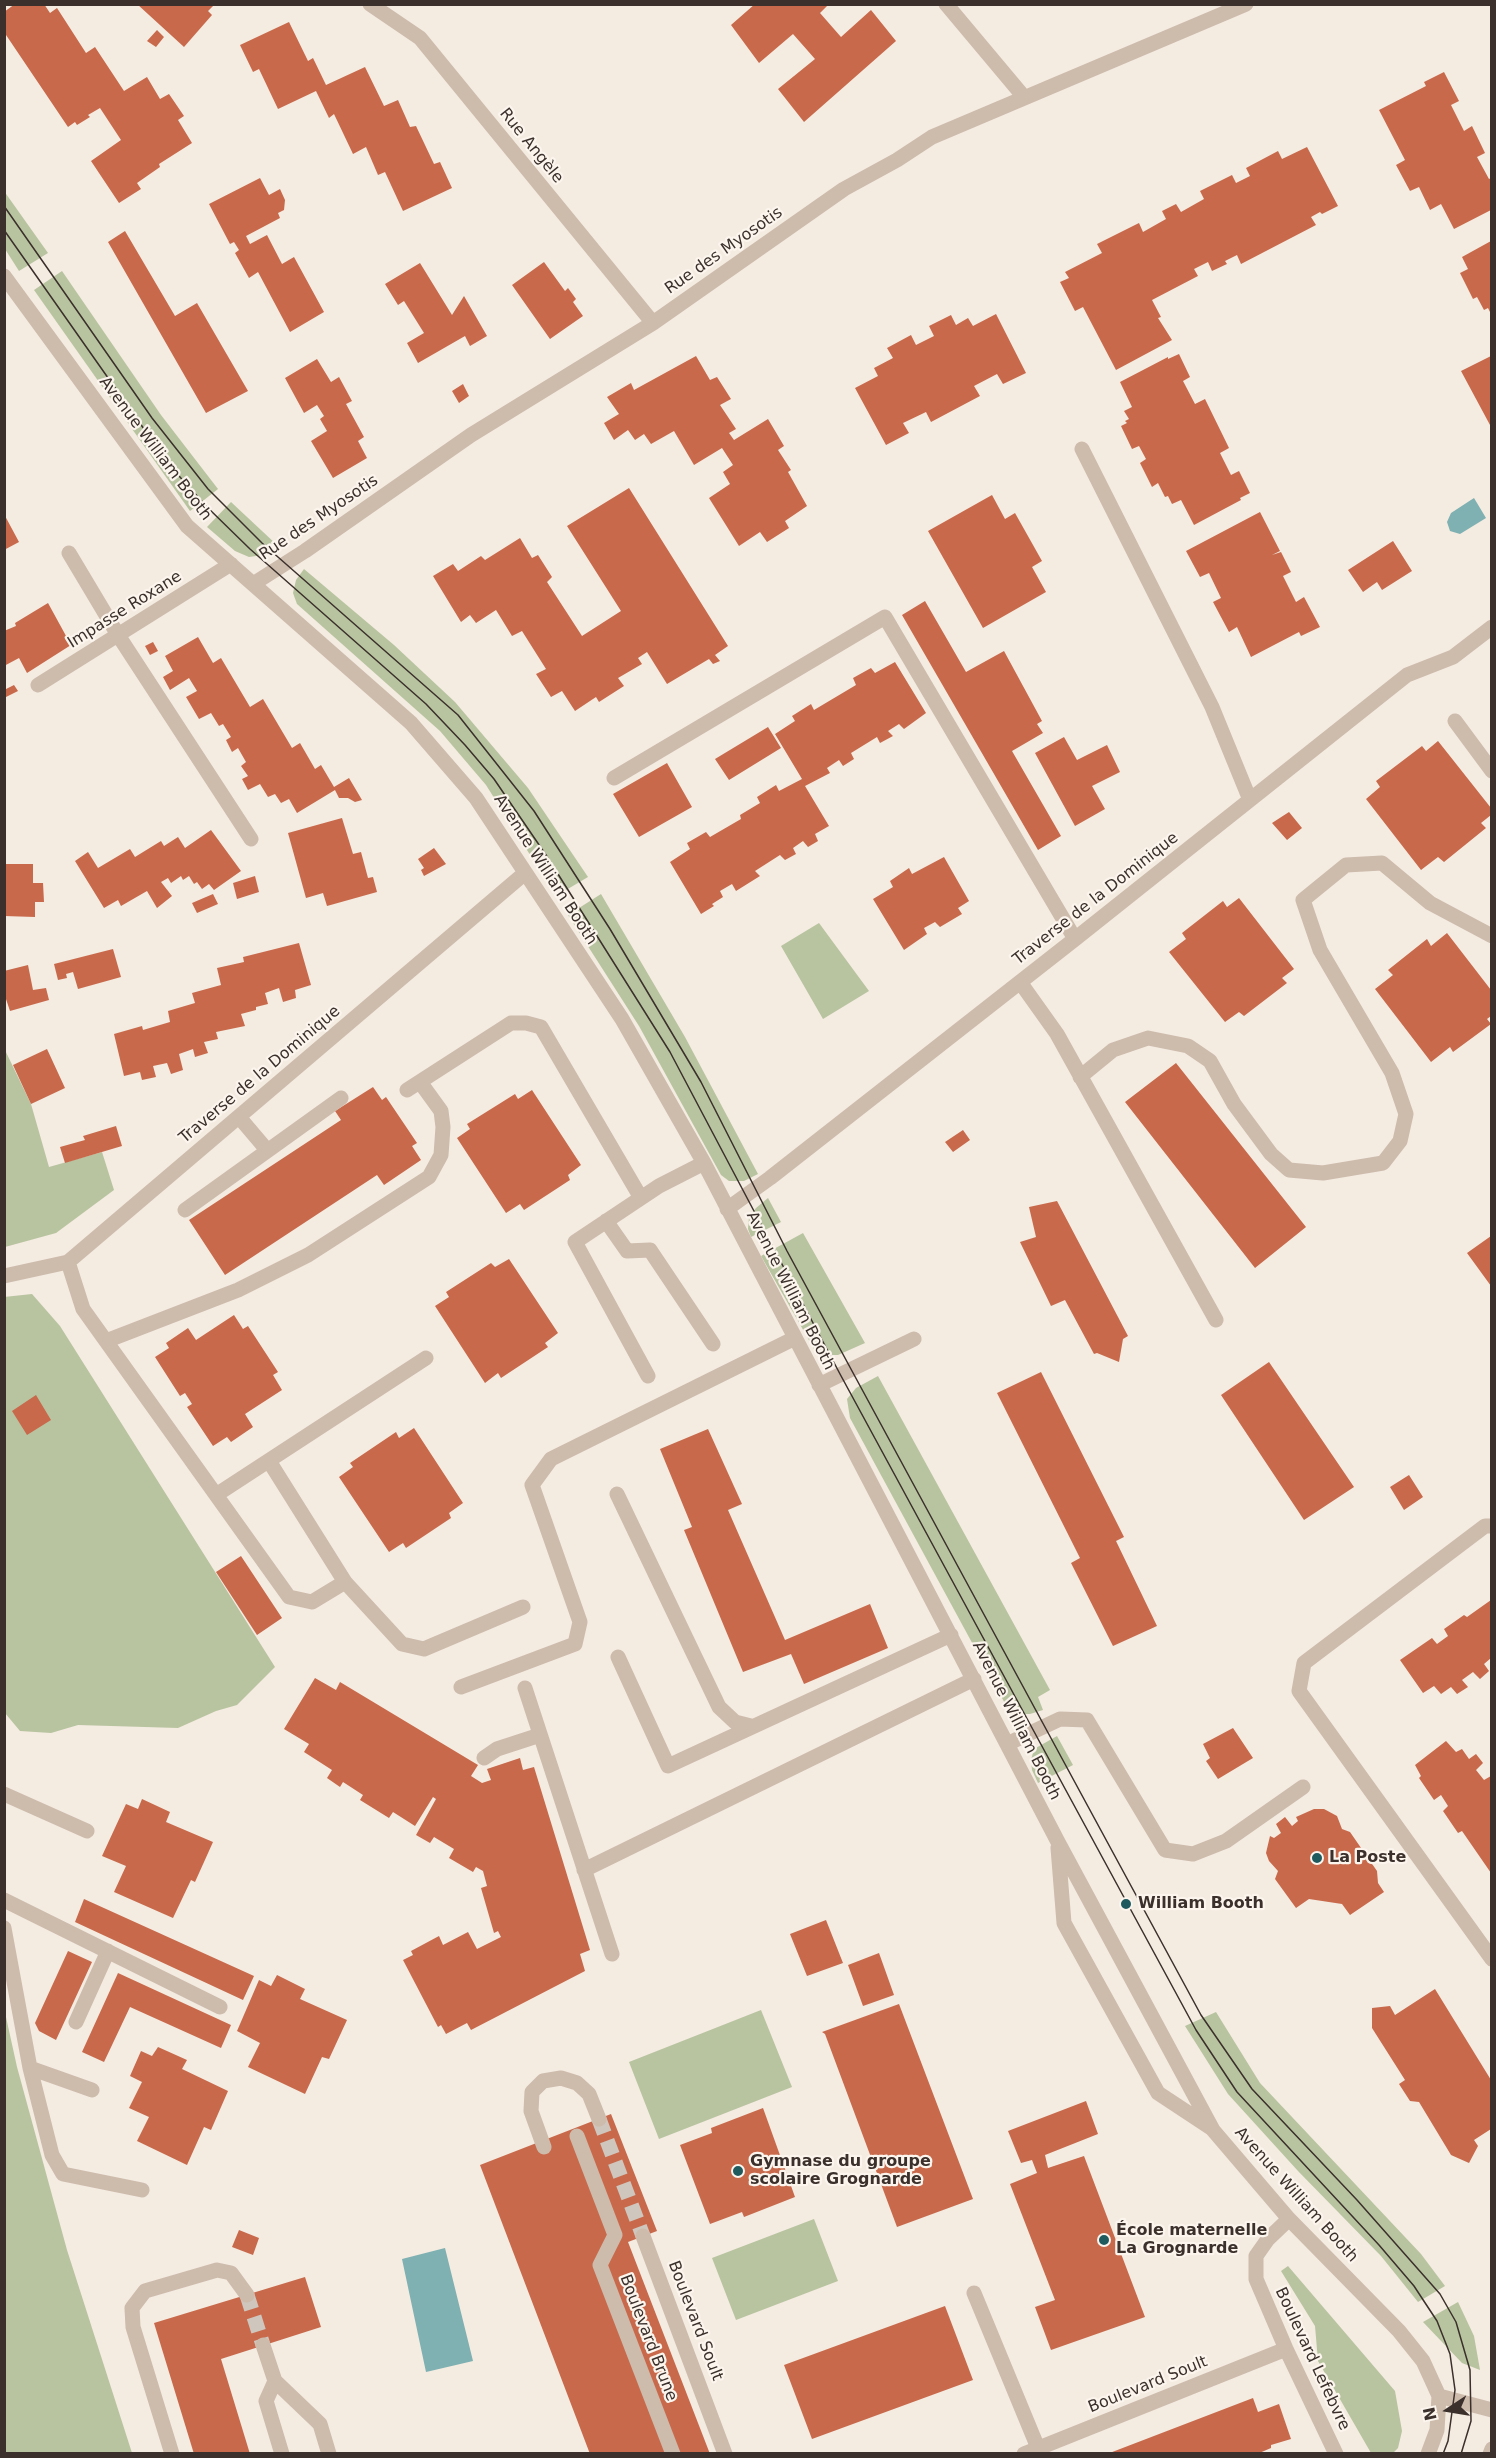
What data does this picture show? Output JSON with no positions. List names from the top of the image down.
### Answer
{
  "streets": {
    "street": [
      "Rue Angèle",
      "Rue des Myosotis",
      "Avenue William Booth",
      "Impasse Roxane",
      "Traverse de la Dominique",
      "Boulevard Soult",
      "Boulevard Brune",
      "Boulevard Lefebvre"
    ]
  },
  "crossings": [
    ["Rue Angèle", "Rue des Myosotis"],
    ["Rue des Myosotis", "Avenue William Booth"],
    ["Avenue William Booth", "Impasse Roxane"],
    ["Avenue William Booth", "Traverse de la Dominique"],
    ["Avenue William Booth", "Boulevard Lefebvre"],
    ["Boulevard Soult", "Boulevard Lefebvre"]
  ],
  "places": [
    "La Poste",
    "William Booth",
    "Gymnase du groupe scolaire Grognarde",
    "École maternelle La Grognarde"
  ],
  "north": "left"
}
